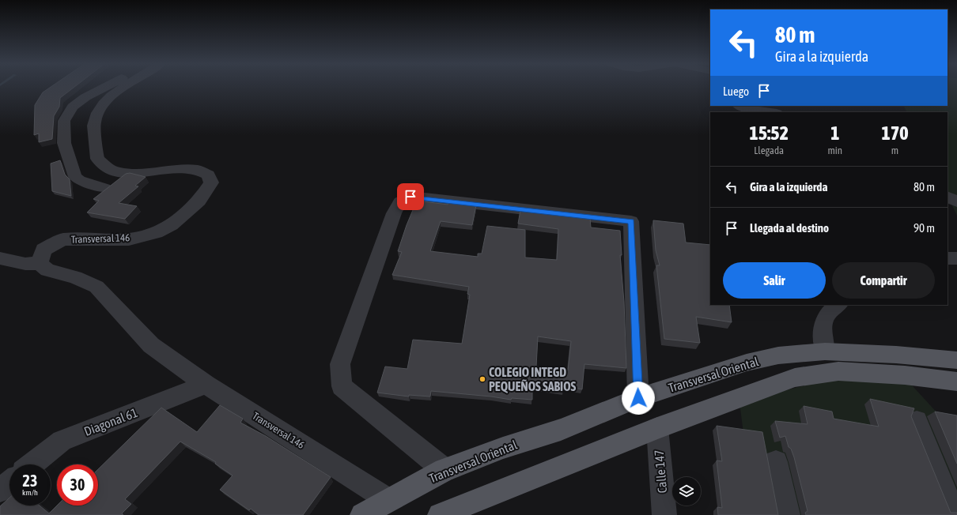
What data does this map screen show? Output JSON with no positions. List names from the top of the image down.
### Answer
{
  "streets": {
    "main road": ["Transversal Oriental"],
    "street": ["Transversal 146", "Diagonal 61", "Calle 147"]
  },
  "crossings": [
    ["Transversal 146", "Transversal Oriental"],
    ["Transversal 146", "Diagonal 61"]
  ],
  "places": ["COLEGIO INTEGD PEQUEÑOS SABIOS"],
  "page": {
    "turn": ["80 m", "Gira a la izquierda"],
    "then": "Luego",
    "eta": [
      "15:52",
      "Llegada",
      "1",
      "min",
      "170",
      "m"
    ],
    "list": [
      {
        "name": "Gira a la izquierda",
        "value": "80 m"
      },
      {
        "name": "Llegada al destino",
        "value": "90 m"
      }
    ],
    "buttons": ["Salir", "Compartir"],
    "speed": "23 km/h",
    "limit": "30"
  }
}
